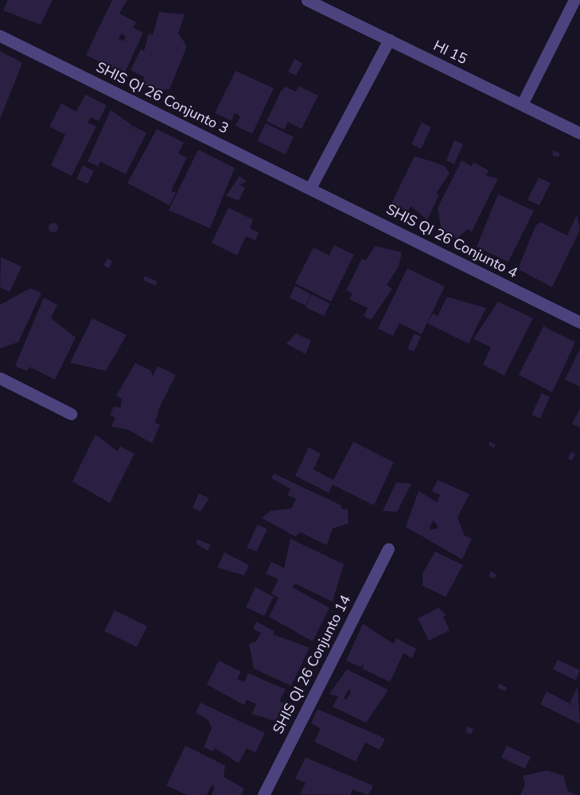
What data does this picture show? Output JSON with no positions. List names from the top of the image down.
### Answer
{
  "streets": {
    "street": [
      "HI 15",
      "SHIS QI 26 Conjunto 3",
      "SHIS QI 26 Conjunto 4",
      "SHIS QI 26 Conjunto 14"
    ]
  },
  "crossings": [
    ["SHIS QI 26 Conjunto 3", "SHIS QI 26 Conjunto 4"]
  ]
}
